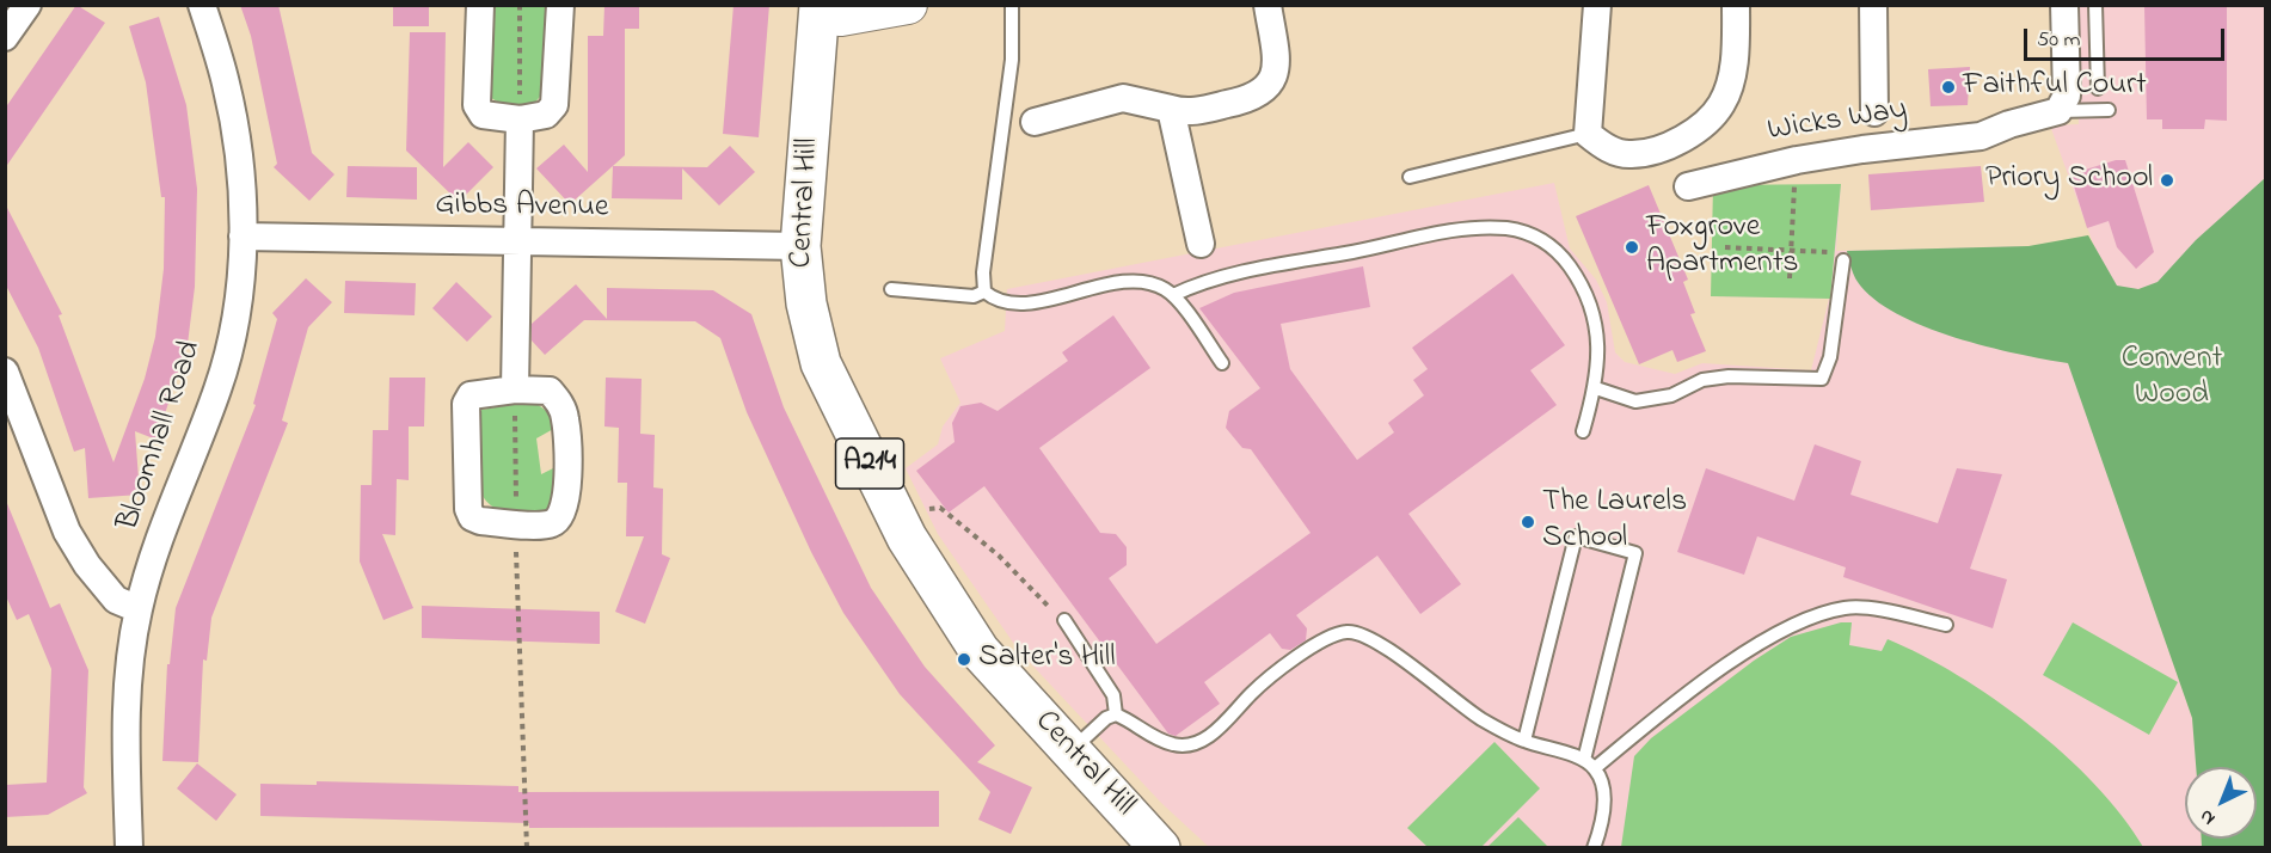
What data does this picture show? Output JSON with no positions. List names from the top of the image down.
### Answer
{
  "streets": {
    "main road": ["Central Hill", "A214"],
    "street": ["Wicks Way", "Gibbs Avenue", "Bloomhall Road"]
  },
  "crossings": [
    ["Central Hill", "Gibbs Avenue"],
    ["Gibbs Avenue", "Bloomhall Road"]
  ],
  "parks": ["Convent Wood"],
  "places": [
    "Faithful Court",
    "Priory School",
    "Foxgrove Apartments",
    "The Laurels School",
    "Salter's Hill"
  ],
  "scale_bar": "50 m",
  "north": "bottom left"
}
